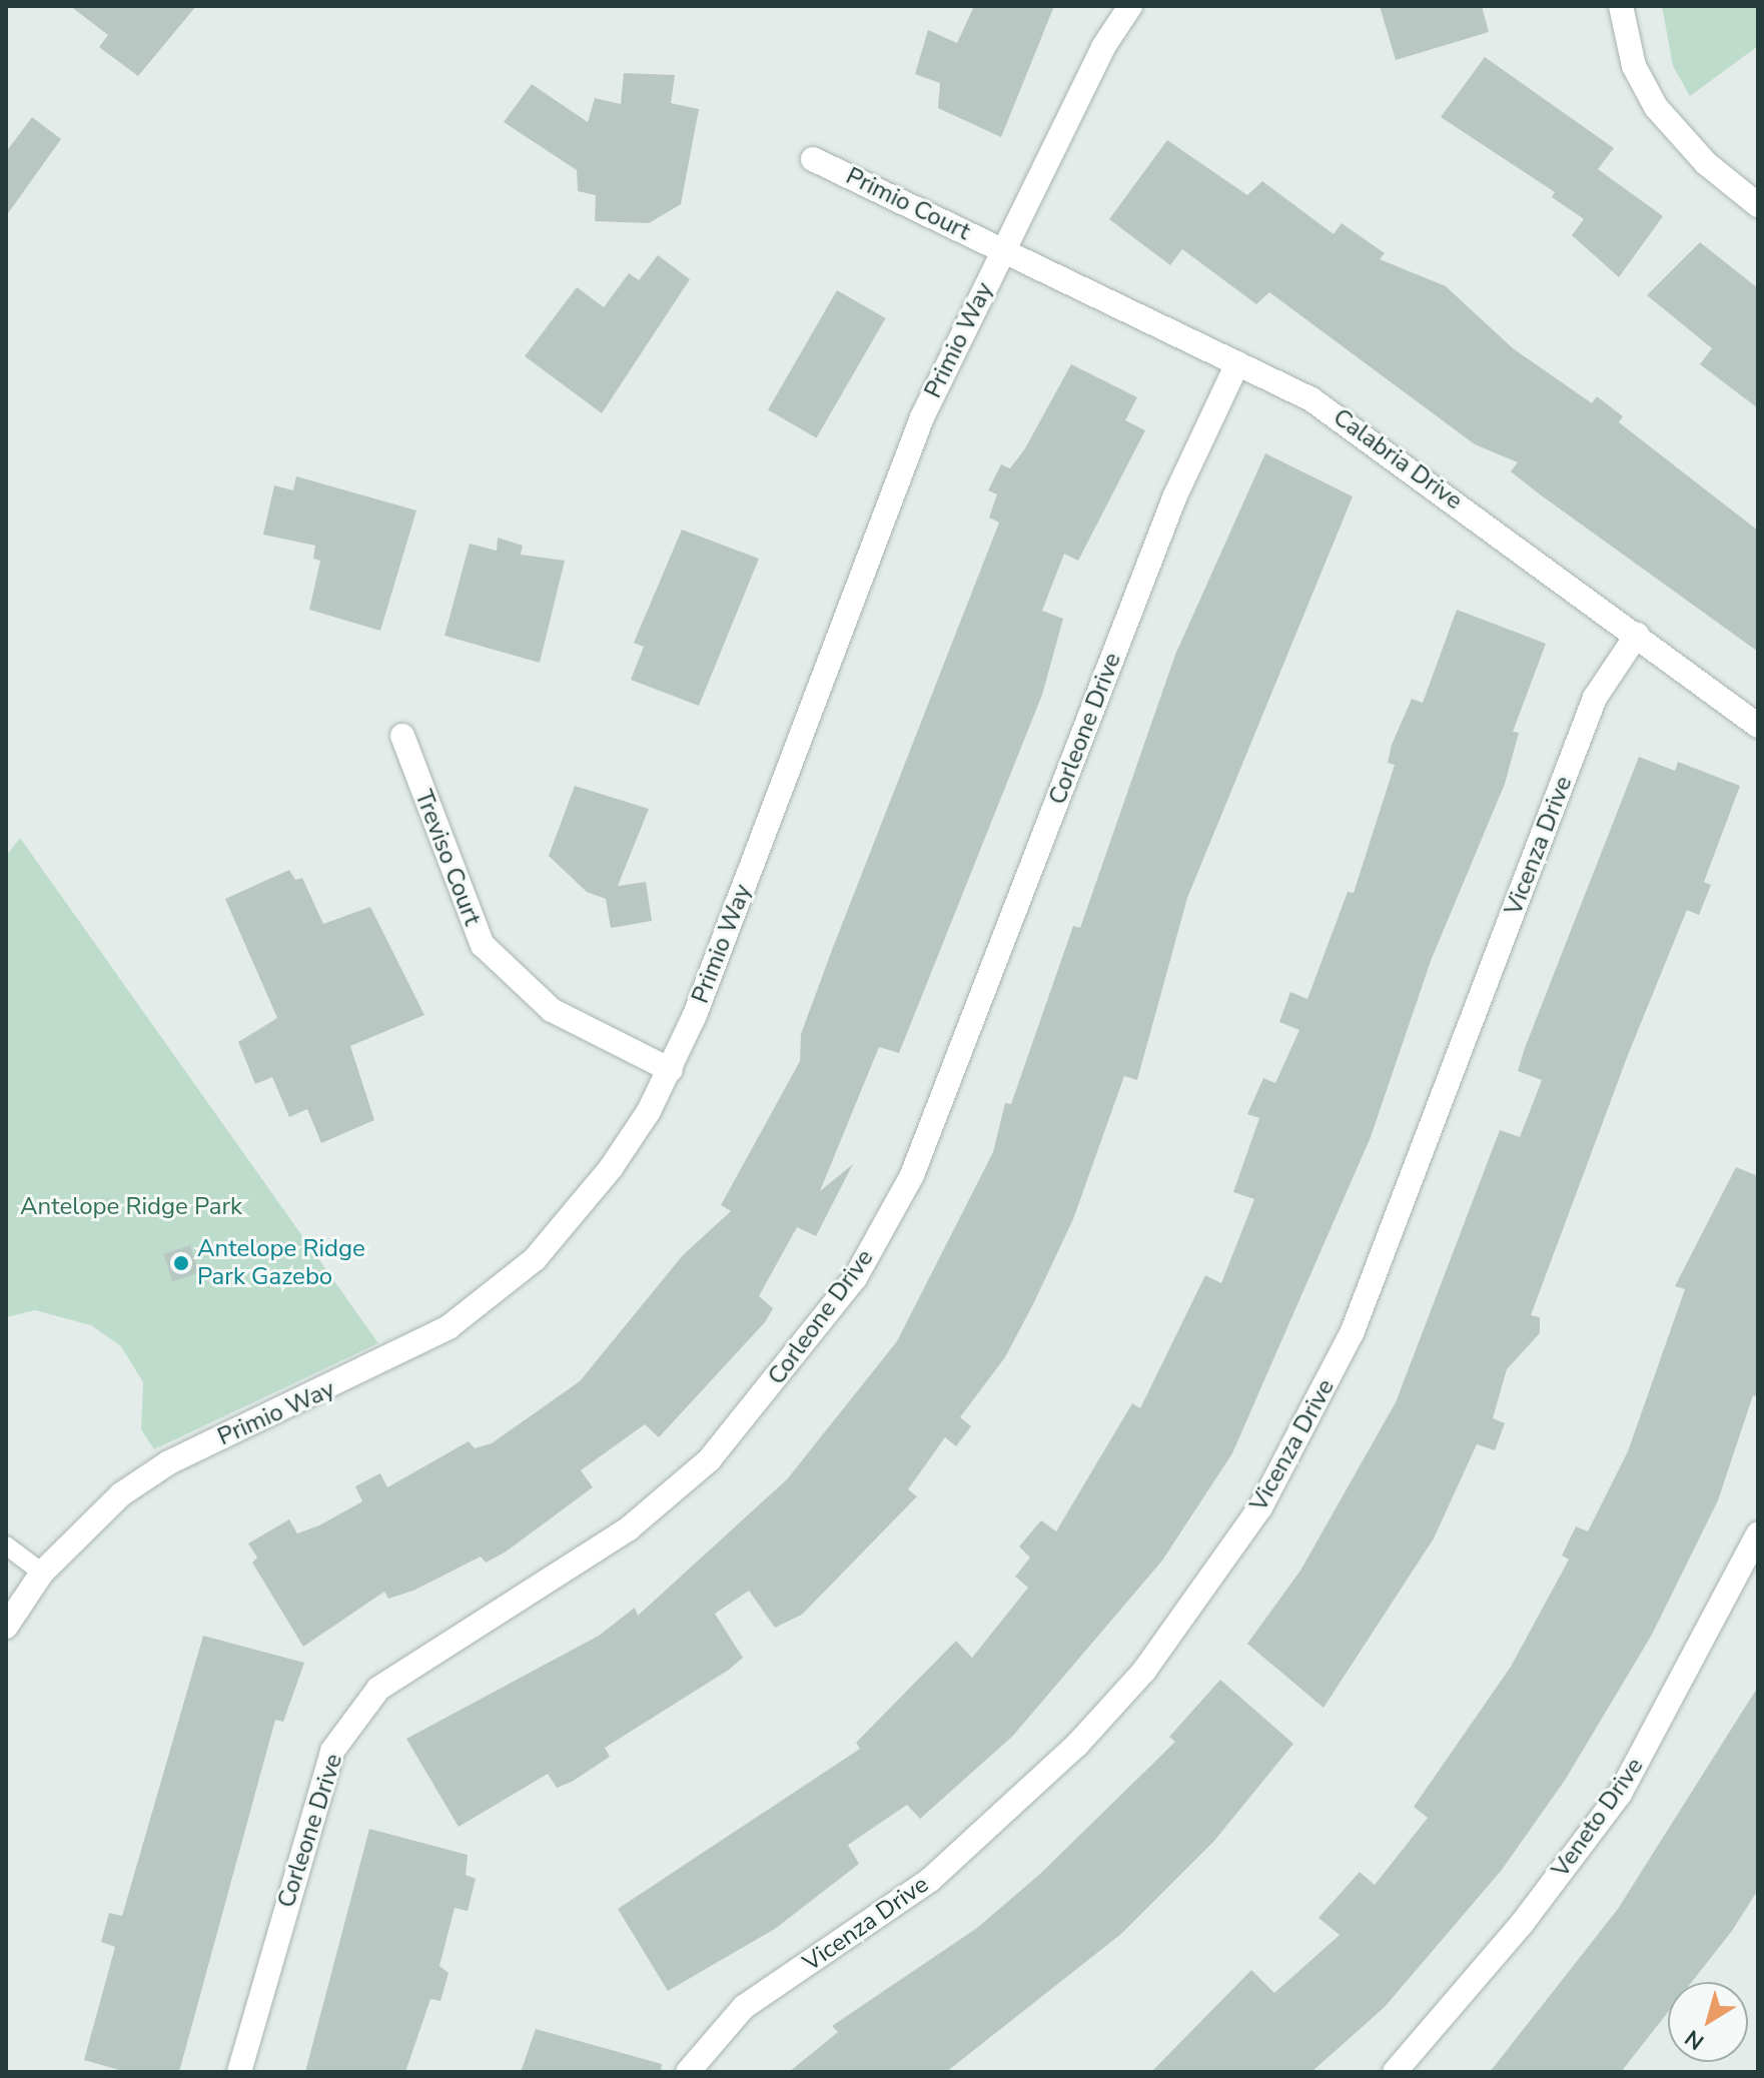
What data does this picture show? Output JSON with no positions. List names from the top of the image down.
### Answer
{
  "streets": {
    "street": [
      "Primio Court",
      "Primio Way",
      "Calabria Drive",
      "Corleone Drive",
      "Vicenza Drive",
      "Treviso Court",
      "Veneto Drive"
    ]
  },
  "crossings": [
    ["Primio Court", "Primio Way"],
    ["Primio Court", "Calabria Drive"],
    ["Primio Way", "Calabria Drive"],
    ["Primio Way", "Treviso Court"],
    ["Calabria Drive", "Corleone Drive"],
    ["Calabria Drive", "Vicenza Drive"]
  ],
  "parks": ["Antelope Ridge Park"],
  "places": ["Antelope Ridge Park Gazebo"],
  "north": "bottom left"
}
